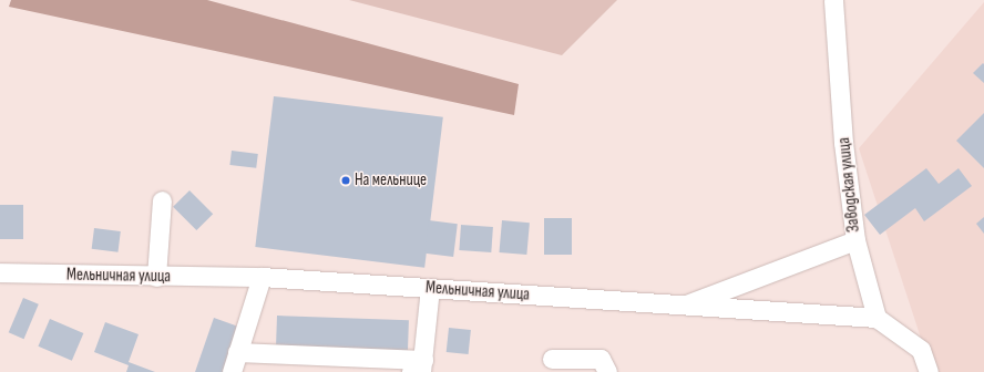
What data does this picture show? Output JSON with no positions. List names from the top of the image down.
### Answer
{
  "streets": {
    "street": ["Заводская улица", "Мельничная улица"]
  },
  "crossings": [
    ["Заводская улица", "Мельничная улица"]
  ],
  "places": ["На мельнице"]
}
